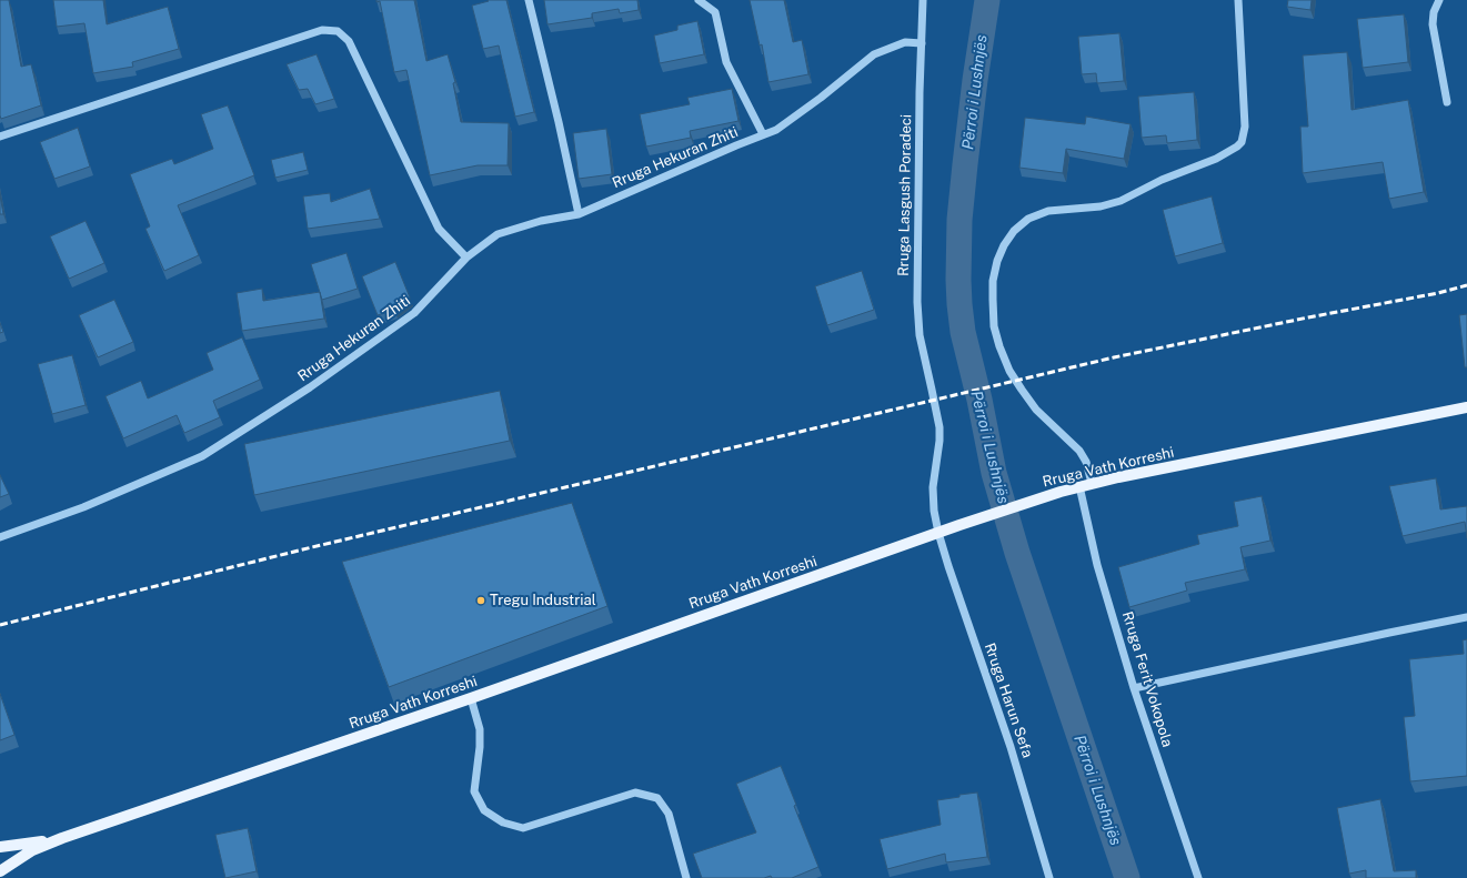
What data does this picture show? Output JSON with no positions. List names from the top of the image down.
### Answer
{
  "streets": {
    "main road": ["Rruga Vath Korreshi"],
    "street": [
      "Rruga Hekuran Zhiti",
      "Rruga Lasgush Poradeci",
      "Rruga Ferit Vokopola",
      "Rruga Harun Sefa"
    ]
  },
  "crossings": [
    ["Rruga Hekuran Zhiti", "Rruga Lasgush Poradeci"],
    ["Rruga Lasgush Poradeci", "Rruga Vath Korreshi"],
    ["Rruga Lasgush Poradeci", "Rruga Harun Sefa"],
    ["Rruga Vath Korreshi", "Rruga Ferit Vokopola"],
    ["Rruga Vath Korreshi", "Rruga Harun Sefa"]
  ],
  "water": ["Përroi i Lushnjës"],
  "places": ["Tregu Industrial"]
}
